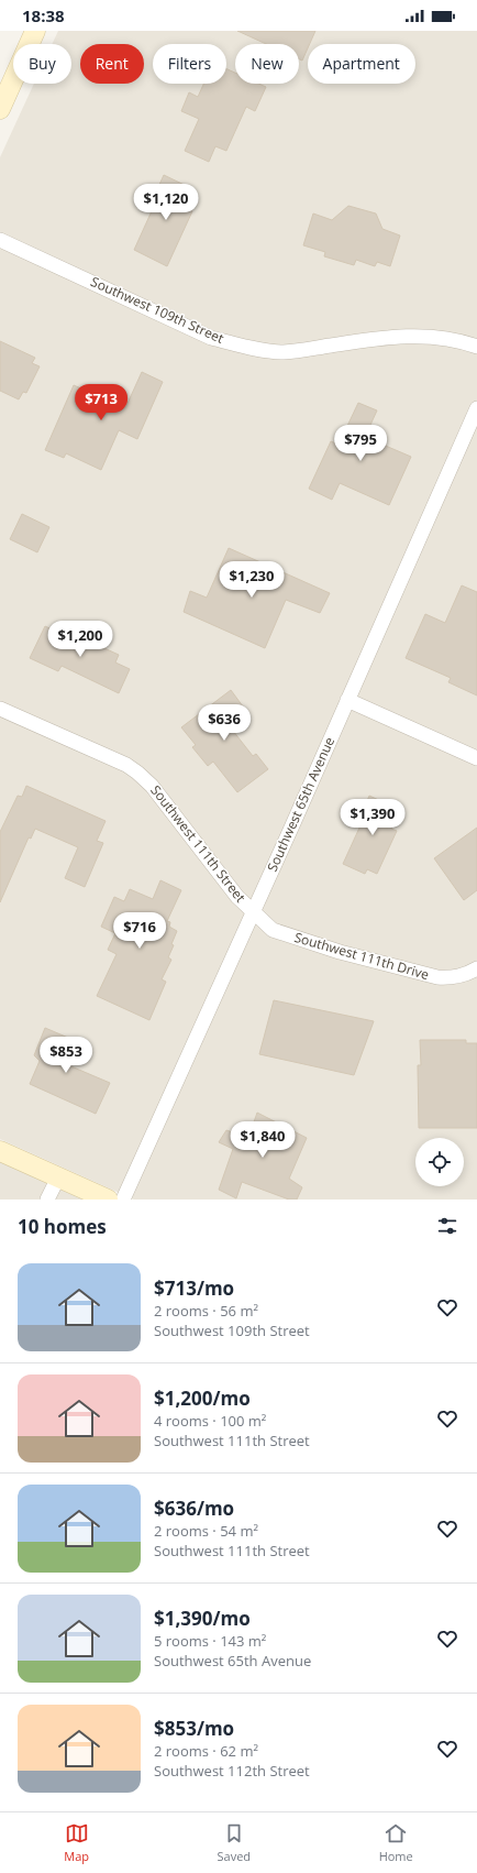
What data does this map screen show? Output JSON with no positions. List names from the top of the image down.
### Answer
{
  "streets": {
    "street": [
      "Southwest 109th Street",
      "Southwest 65th Avenue",
      "Southwest 111th Street",
      "Southwest 111th Drive"
    ]
  },
  "crossings": [
    ["Southwest 65th Avenue", "Southwest 111th Street"],
    ["Southwest 65th Avenue", "Southwest 111th Drive"],
    ["Southwest 111th Street", "Southwest 111th Drive"]
  ],
  "page": {
    "status": "18:38",
    "chip": [
      "Buy",
      "Rent",
      "Filters",
      "New",
      "Apartment"
    ],
    "price": [
      "$1,120",
      "$713",
      "$795",
      "$1,230",
      "$1,200",
      "$636",
      "$1,390",
      "$716",
      "$853",
      "$1,840"
    ],
    "heading": "10 homes",
    "list": [
      {
        "name": "$713/mo",
        "note": "2 rooms · 56 m² · Southwest 109th Street"
      },
      {
        "name": "$1,200/mo",
        "note": "4 rooms · 100 m² · Southwest 111th Street"
      },
      {
        "name": "$636/mo",
        "note": "2 rooms · 54 m² · Southwest 111th Street"
      },
      {
        "name": "$1,390/mo",
        "note": "5 rooms · 143 m² · Southwest 65th Avenue"
      },
      {
        "name": "$853/mo",
        "note": "2 rooms · 62 m² · Southwest 112th Street"
      }
    ],
    "tabs": ["Map", "Saved", "Home"]
  }
}
